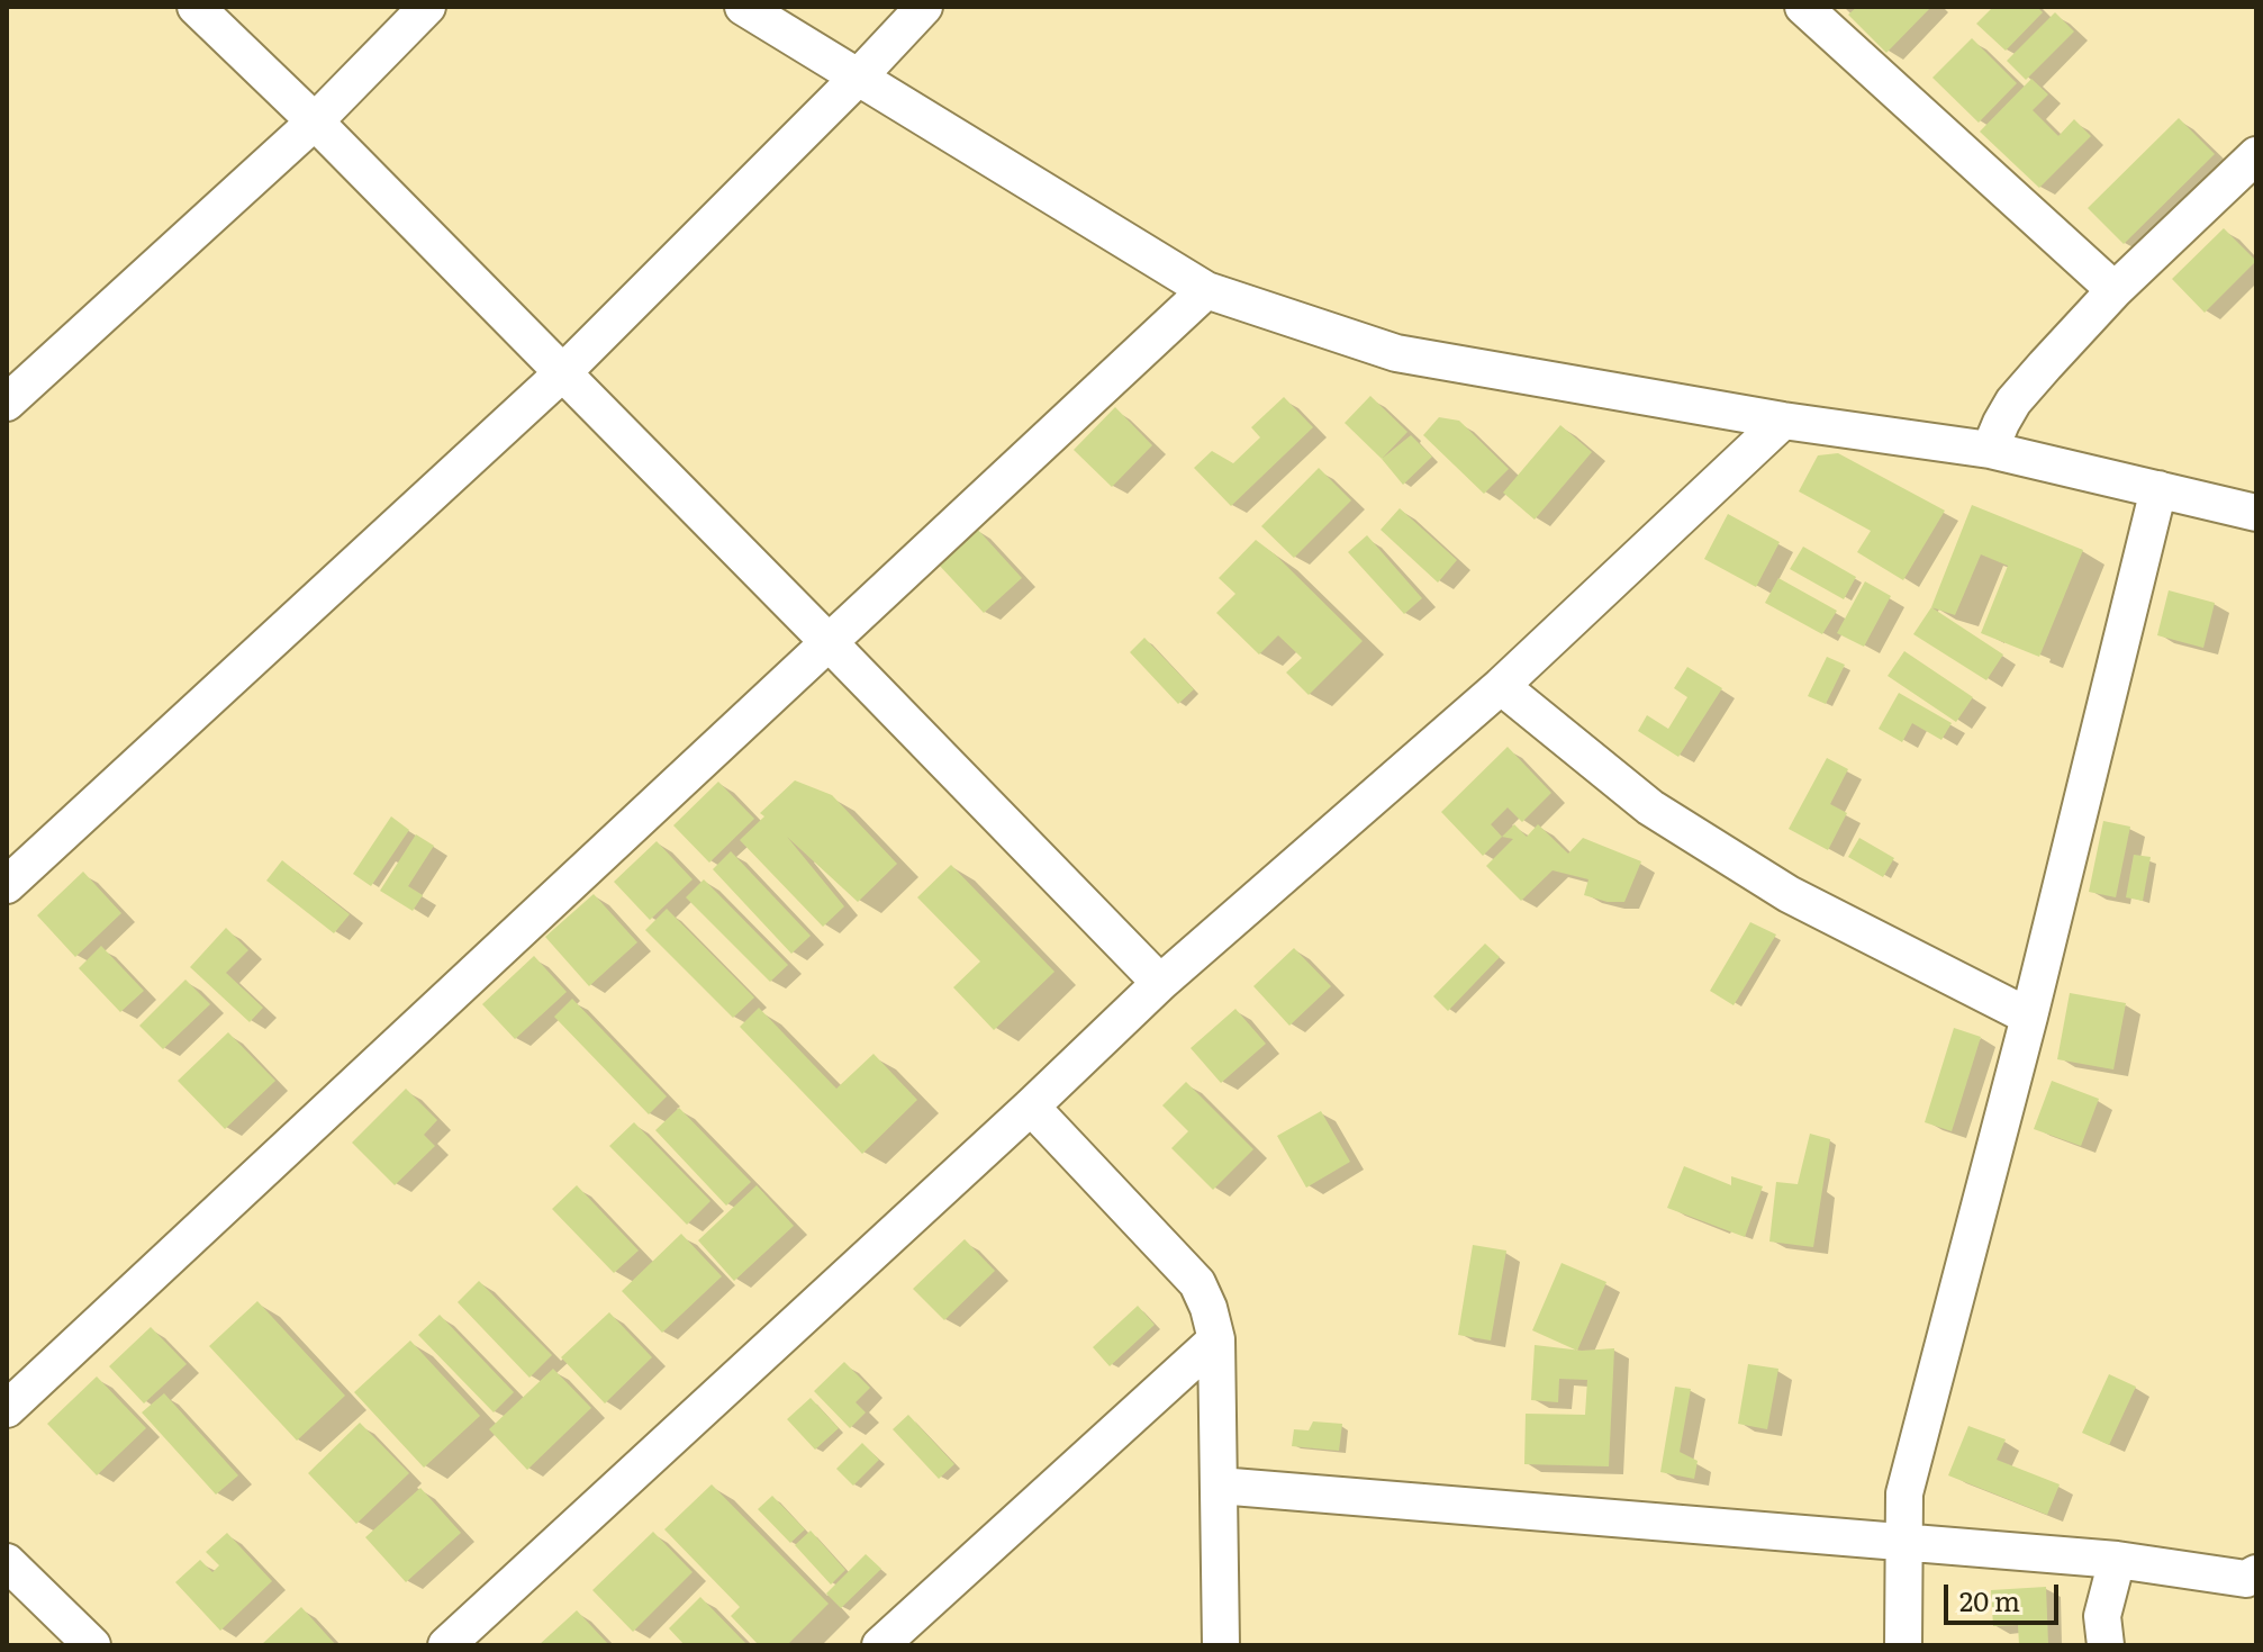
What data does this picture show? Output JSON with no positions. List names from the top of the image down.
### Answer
{
  "scale_bar": "20 m"
}
